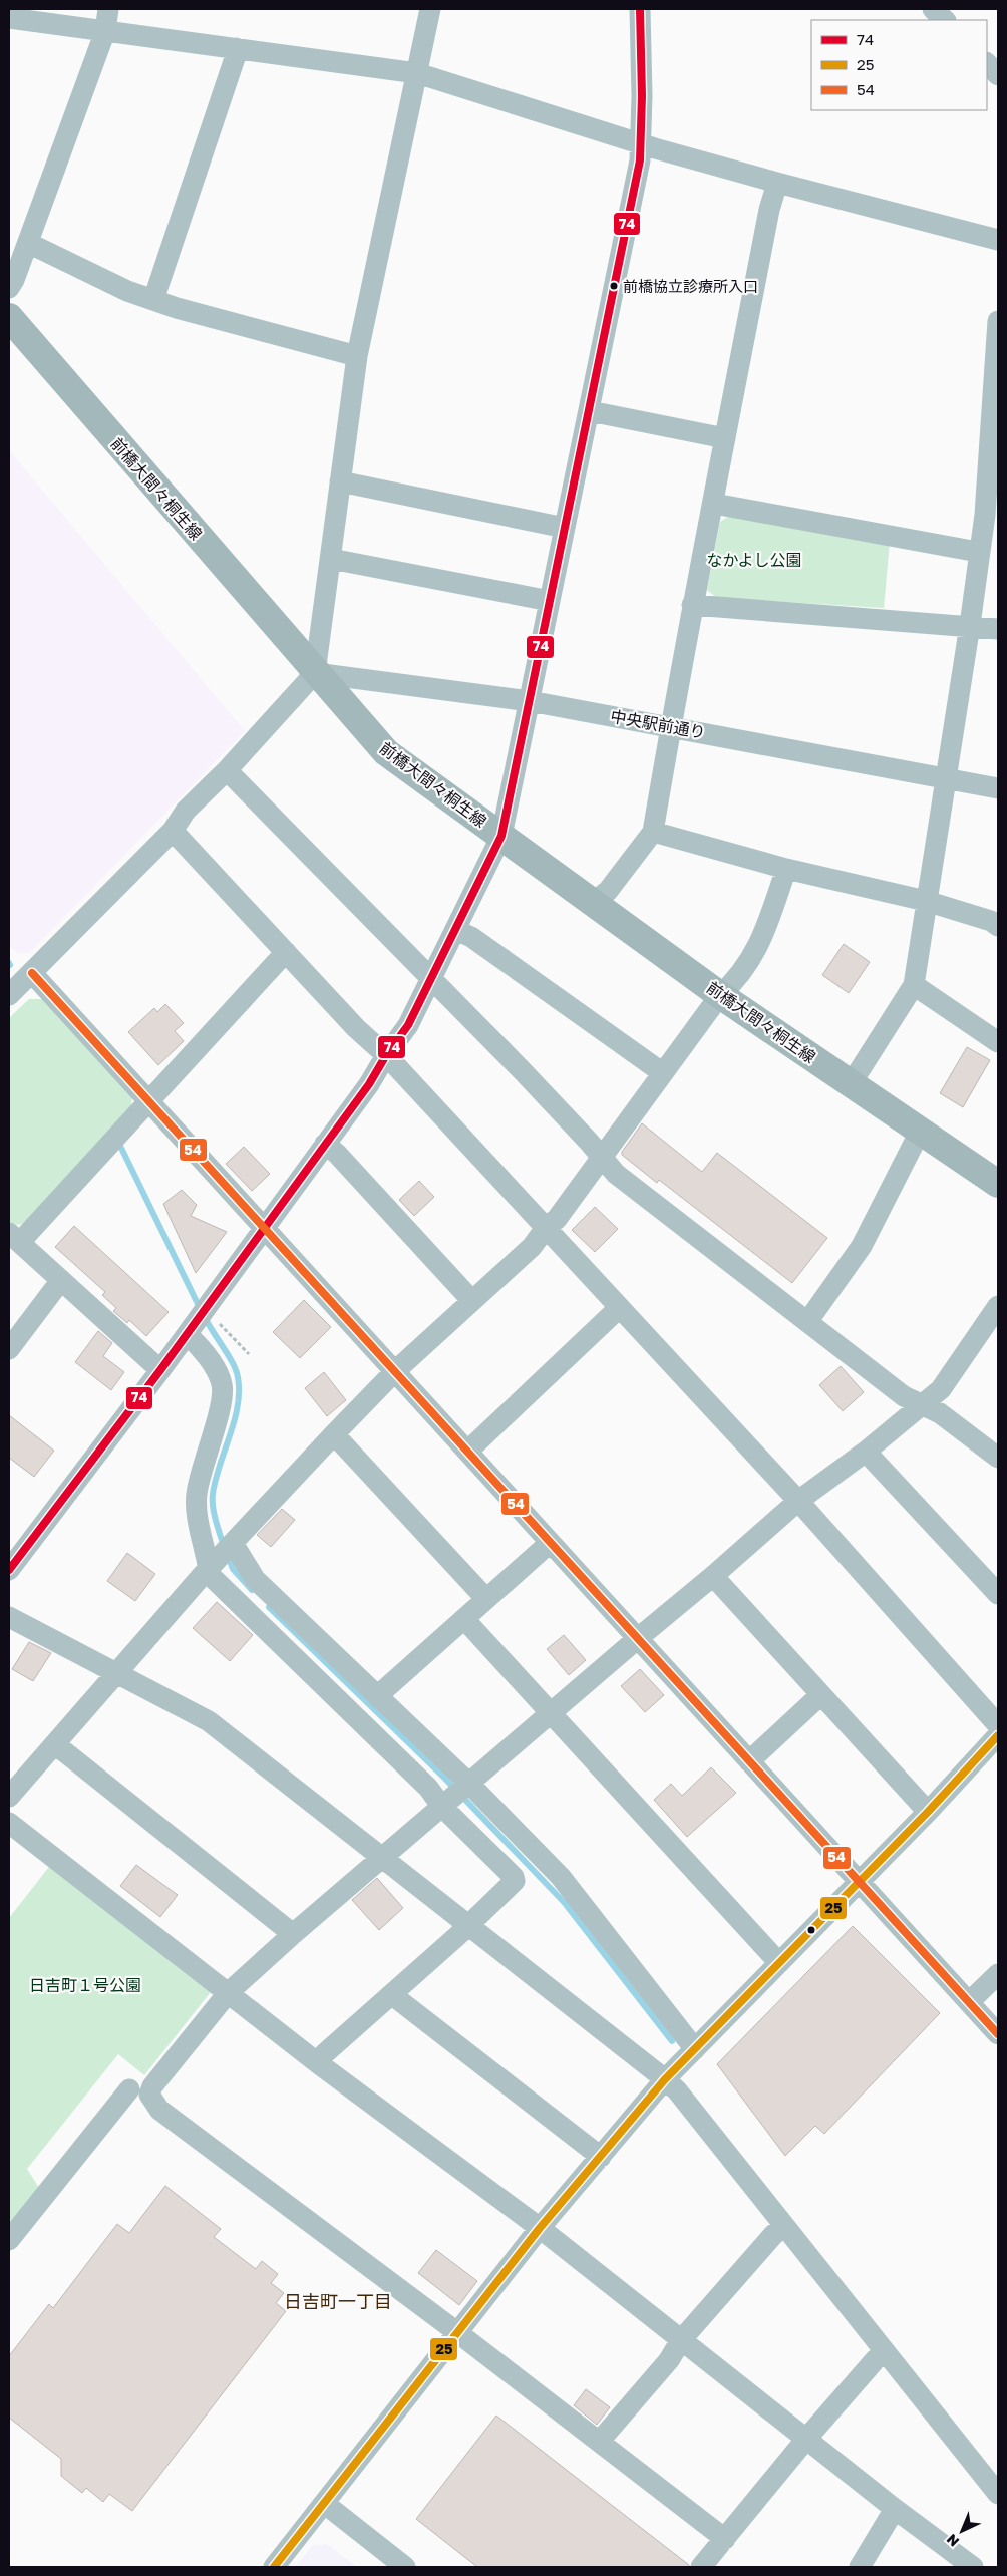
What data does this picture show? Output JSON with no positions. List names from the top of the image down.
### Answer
{
  "streets": {
    "main road": ["前橋大間々桐生線"],
    "street": ["中央駅前通り"]
  },
  "crossings": [
    ["前橋大間々桐生線", "中央駅前通り"]
  ],
  "districts": ["日吉町一丁目"],
  "parks": ["なかよし公園", "日吉町１号公園"],
  "places": ["前橋協立診療所入口"],
  "lines": ["transit line 74", "transit line 54", "transit line 25"],
  "legend": ["74", "25", "54"],
  "north": "bottom left"
}
